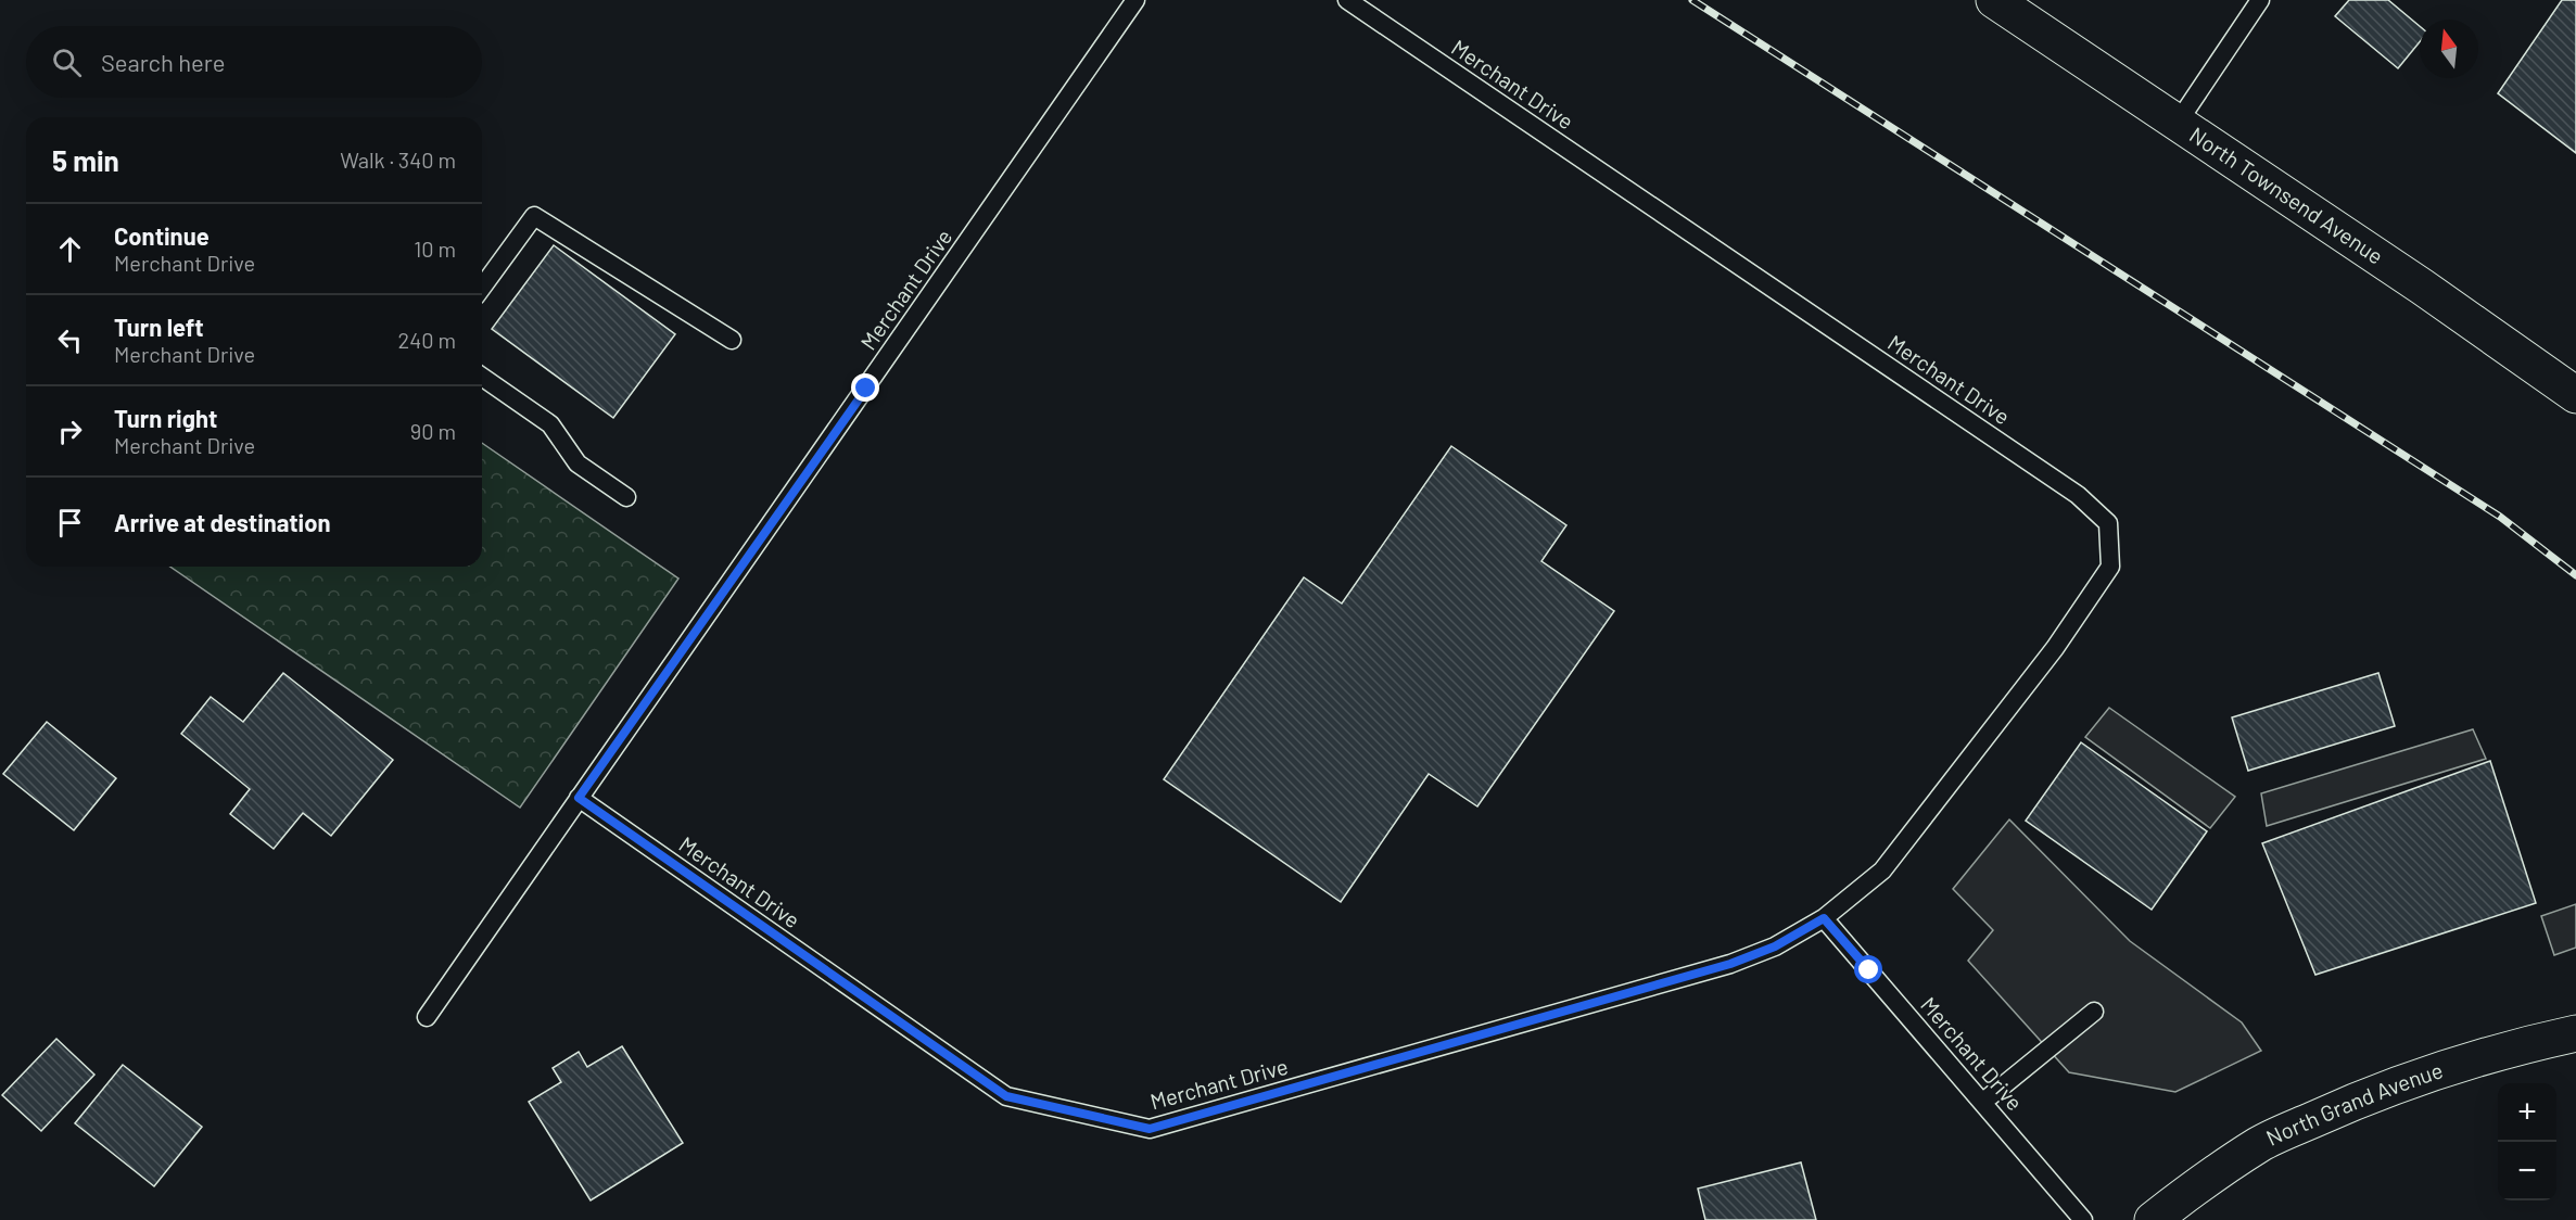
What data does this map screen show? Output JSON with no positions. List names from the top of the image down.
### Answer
{
  "streets": {
    "main road": ["North Townsend Avenue", "North Grand Avenue"],
    "lane": ["Merchant Drive"]
  },
  "north": "top",
  "page": {
    "search": "Search here",
    "heading": ["5 min", "Walk · 340 m"],
    "list": [
      ["Continue", "Merchant Drive", "10 m"],
      ["Turn left", "Merchant Drive", "240 m"],
      ["Turn right", "Merchant Drive", "90 m"],
      "Arrive at destination"
    ],
    "map_buttons": ["+", "−"]
  }
}
